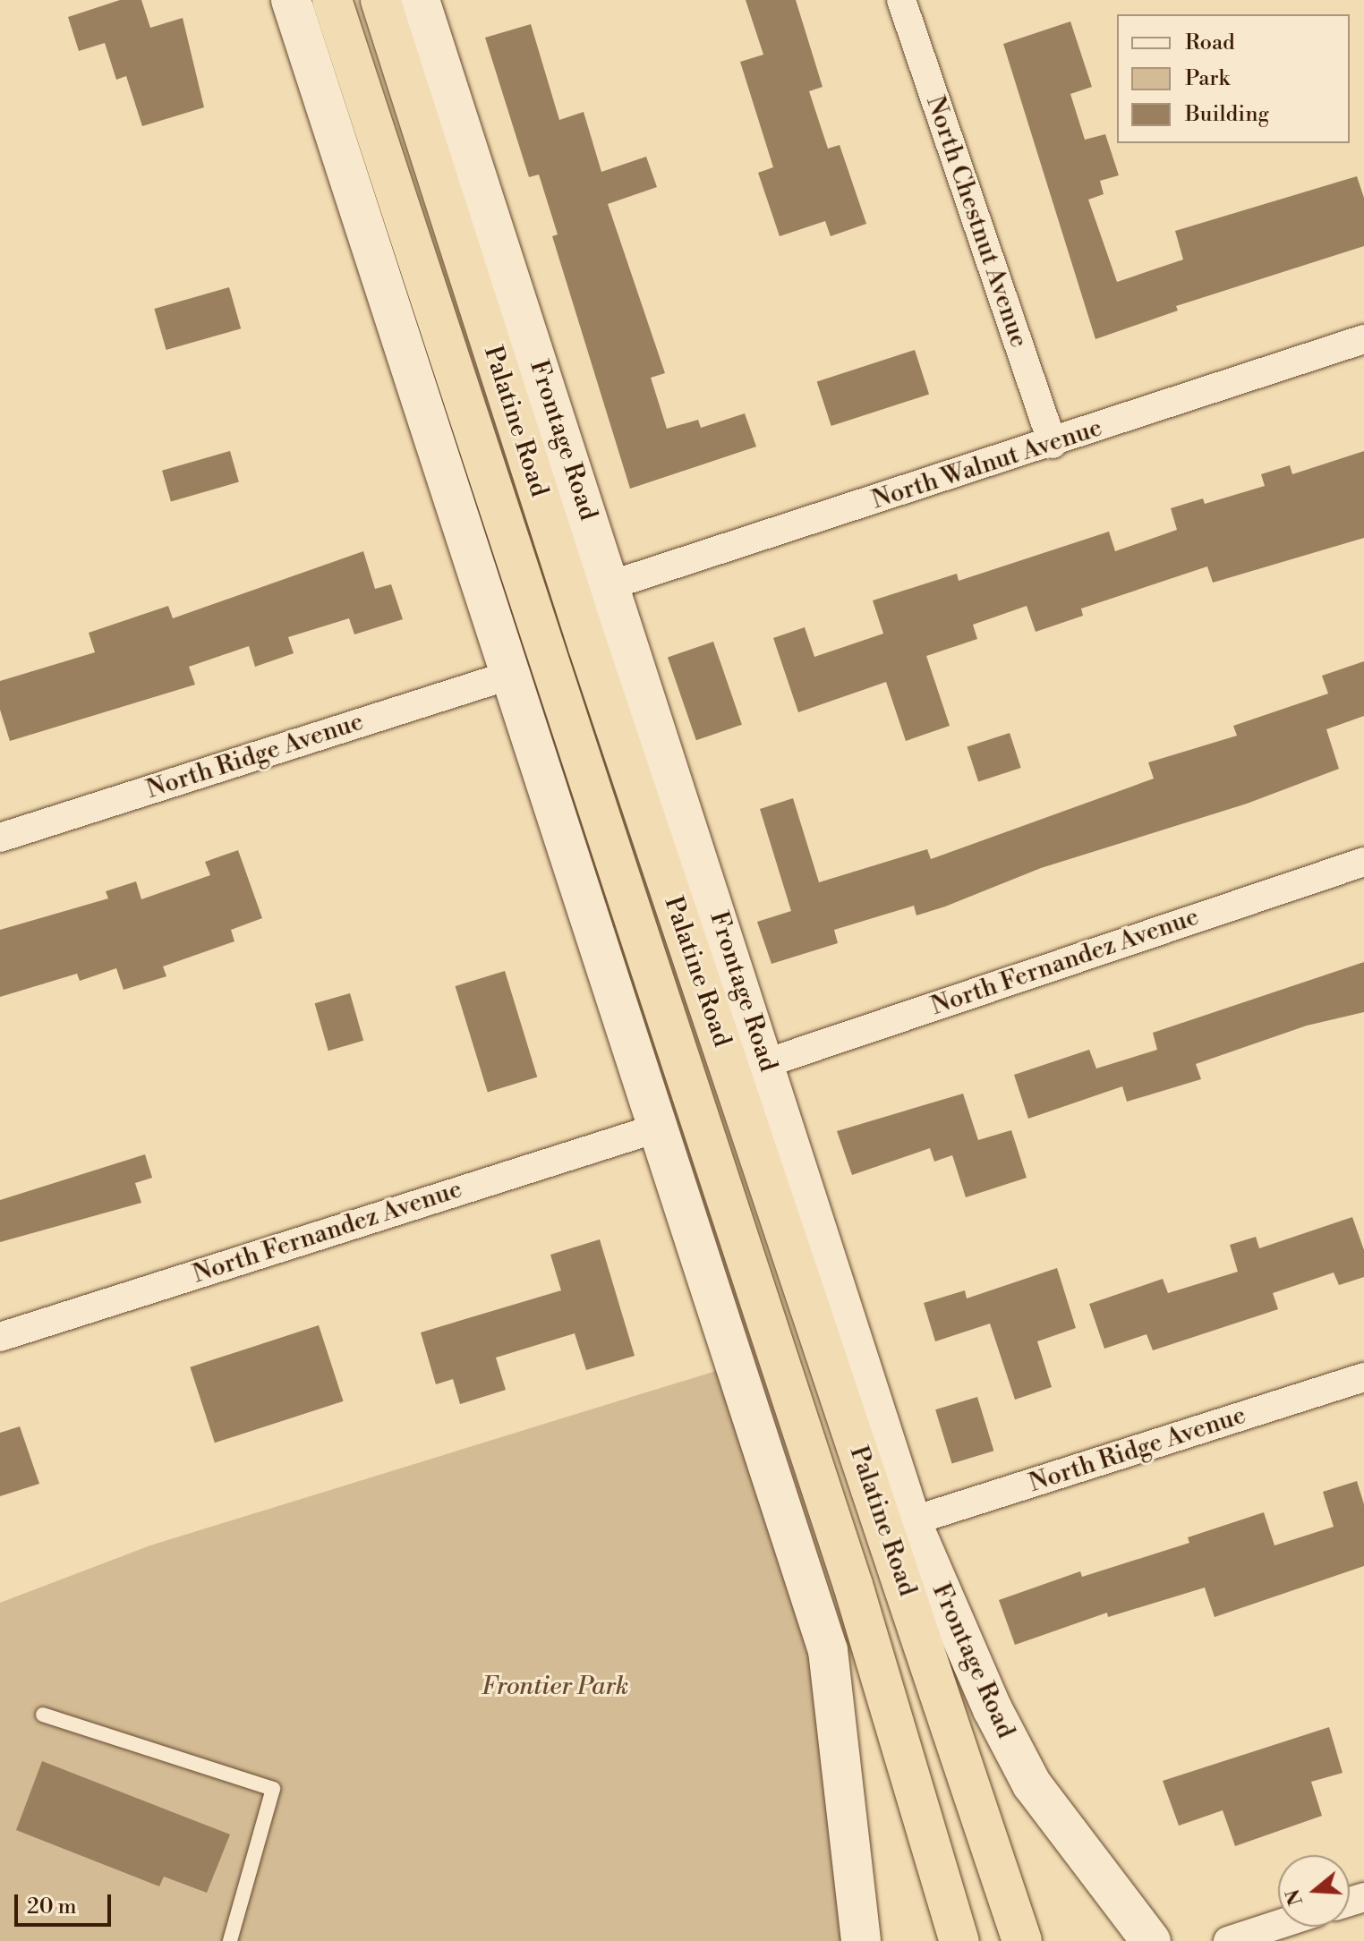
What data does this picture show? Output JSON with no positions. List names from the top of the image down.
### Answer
{
  "streets": {
    "highway": ["Palatine Road"],
    "street": [
      "North Chestnut Avenue",
      "Frontage Road",
      "North Walnut Avenue",
      "North Ridge Avenue",
      "North Fernandez Avenue"
    ]
  },
  "crossings": [
    ["North Chestnut Avenue", "North Walnut Avenue"],
    ["Frontage Road", "North Walnut Avenue"],
    ["Frontage Road", "North Ridge Avenue"],
    ["Frontage Road", "North Fernandez Avenue"]
  ],
  "parks": ["Frontier Park"],
  "legend": ["Road", "Park", "Building"],
  "scale_bar": "20 m",
  "north": "left"
}
